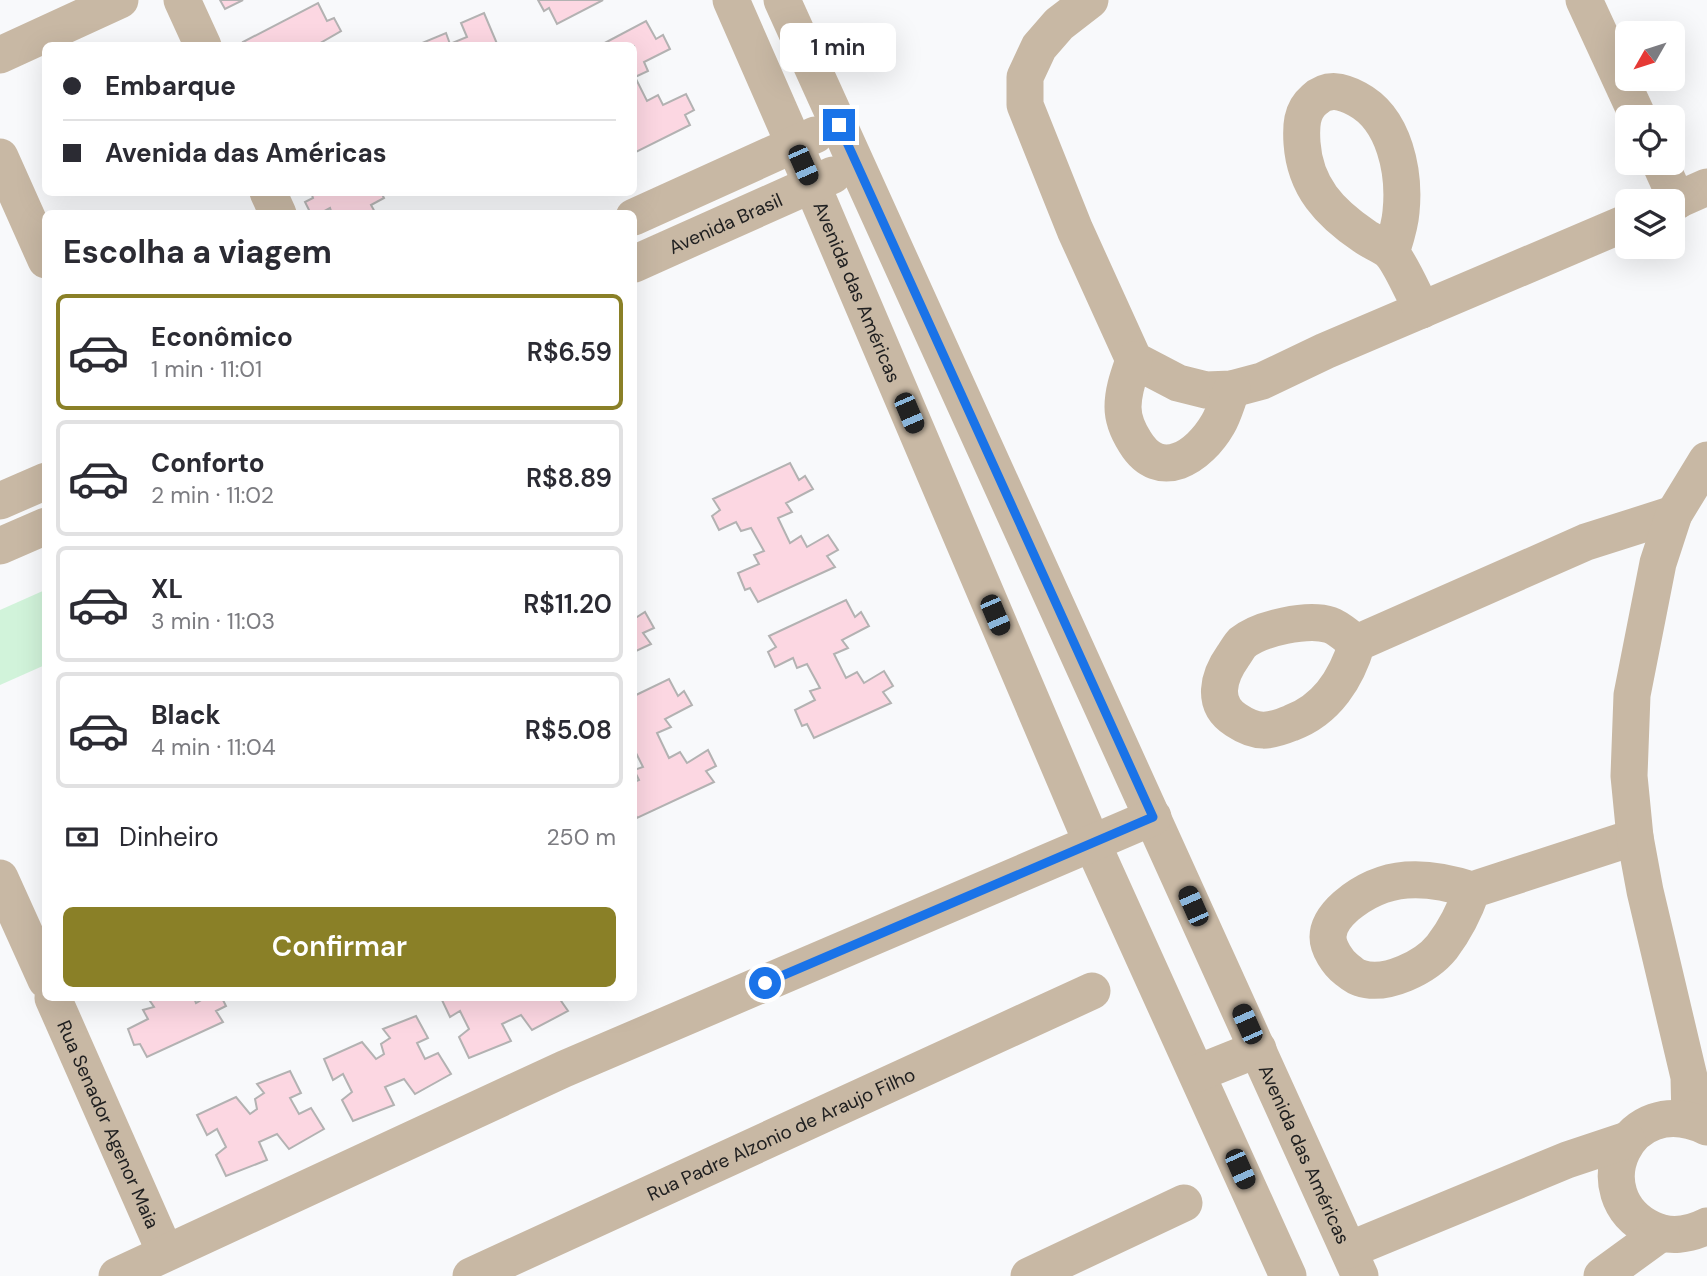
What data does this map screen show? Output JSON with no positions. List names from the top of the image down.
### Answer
{
  "streets": {
    "street": [
      "Avenida Brasil",
      "Avenida das Américas",
      "Rua Senador Agenor Maia",
      "Rua Padre Alzonio de Araujo Filho"
    ]
  },
  "crossings": [
    ["Avenida Brasil", "Avenida das Américas"]
  ],
  "north": "bottom left",
  "page": {
    "bubble": "1 min",
    "banner": ["Embarque", "Avenida das Américas"],
    "heading": "Escolha a viagem",
    "list": [
      {
        "name": "Econômico",
        "note": "1 min · 11:01",
        "value": "R$6.59"
      },
      {
        "name": "Conforto",
        "note": "2 min · 11:02",
        "value": "R$8.89"
      },
      {
        "name": "XL",
        "note": "3 min · 11:03",
        "value": "R$11.20"
      },
      {
        "name": "Black",
        "note": "4 min · 11:04",
        "value": "R$5.08"
      }
    ],
    "pay": ["Dinheiro", "250 m"],
    "buttons": "Confirmar"
  }
}
